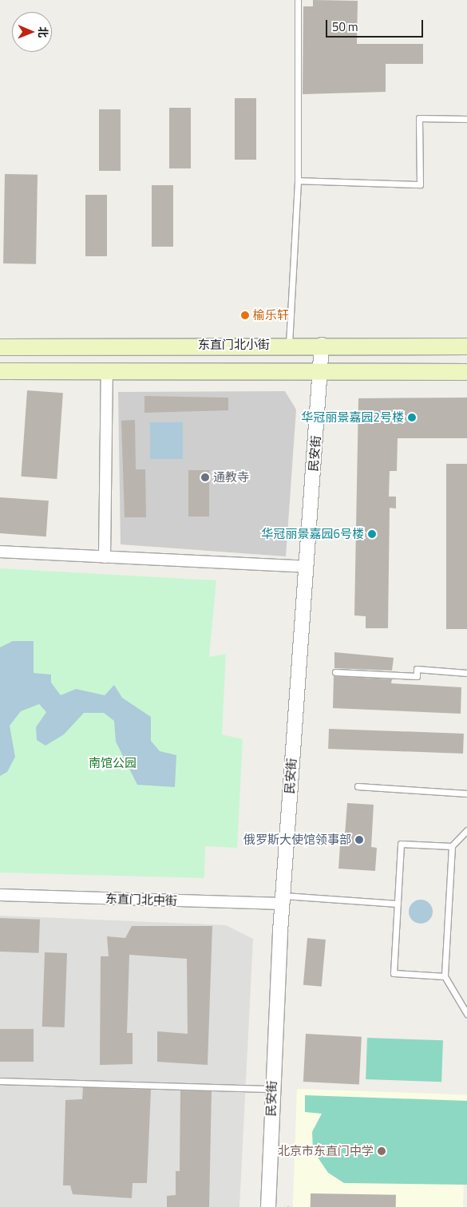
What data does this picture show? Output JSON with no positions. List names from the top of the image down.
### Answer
{
  "streets": {
    "main road": ["东直门北小街"],
    "street": ["民安街", "东直门北中街"]
  },
  "crossings": [
    ["东直门北小街", "民安街"],
    ["民安街", "东直门北中街"]
  ],
  "parks": ["南馆公园"],
  "places": [
    "榆乐轩",
    "华冠丽景嘉园2号楼",
    "通教寺",
    "华冠丽景嘉园6号楼",
    "俄罗斯大使馆领事部",
    "北京市东直门中学"
  ],
  "scale_bar": "50 m",
  "north": "right"
}
